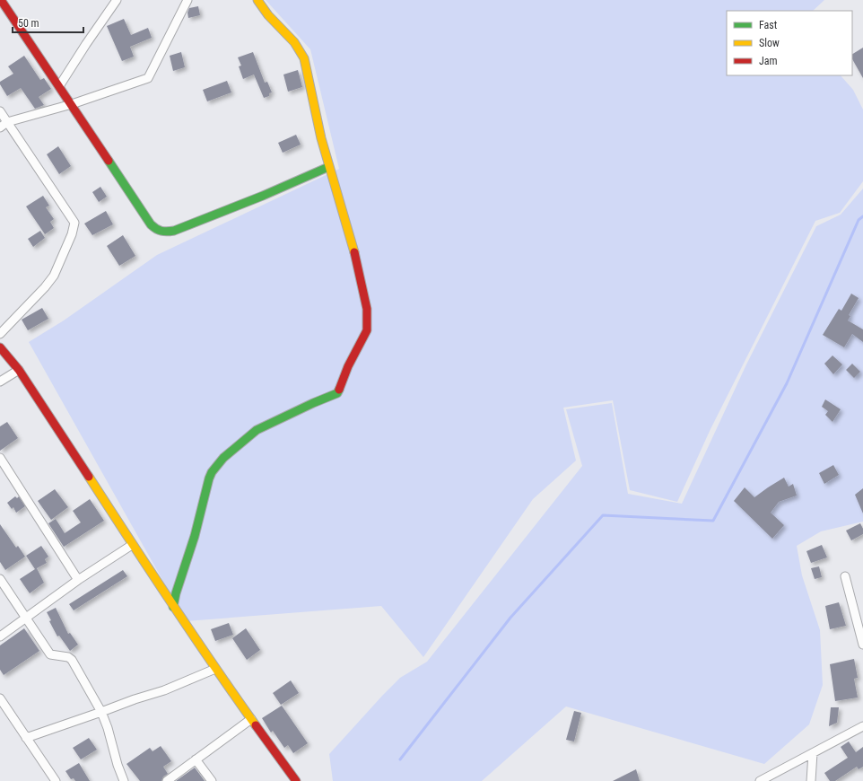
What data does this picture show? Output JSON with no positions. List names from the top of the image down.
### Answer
{
  "legend": ["Fast", "Slow", "Jam"],
  "scale_bar": "50 m"
}
